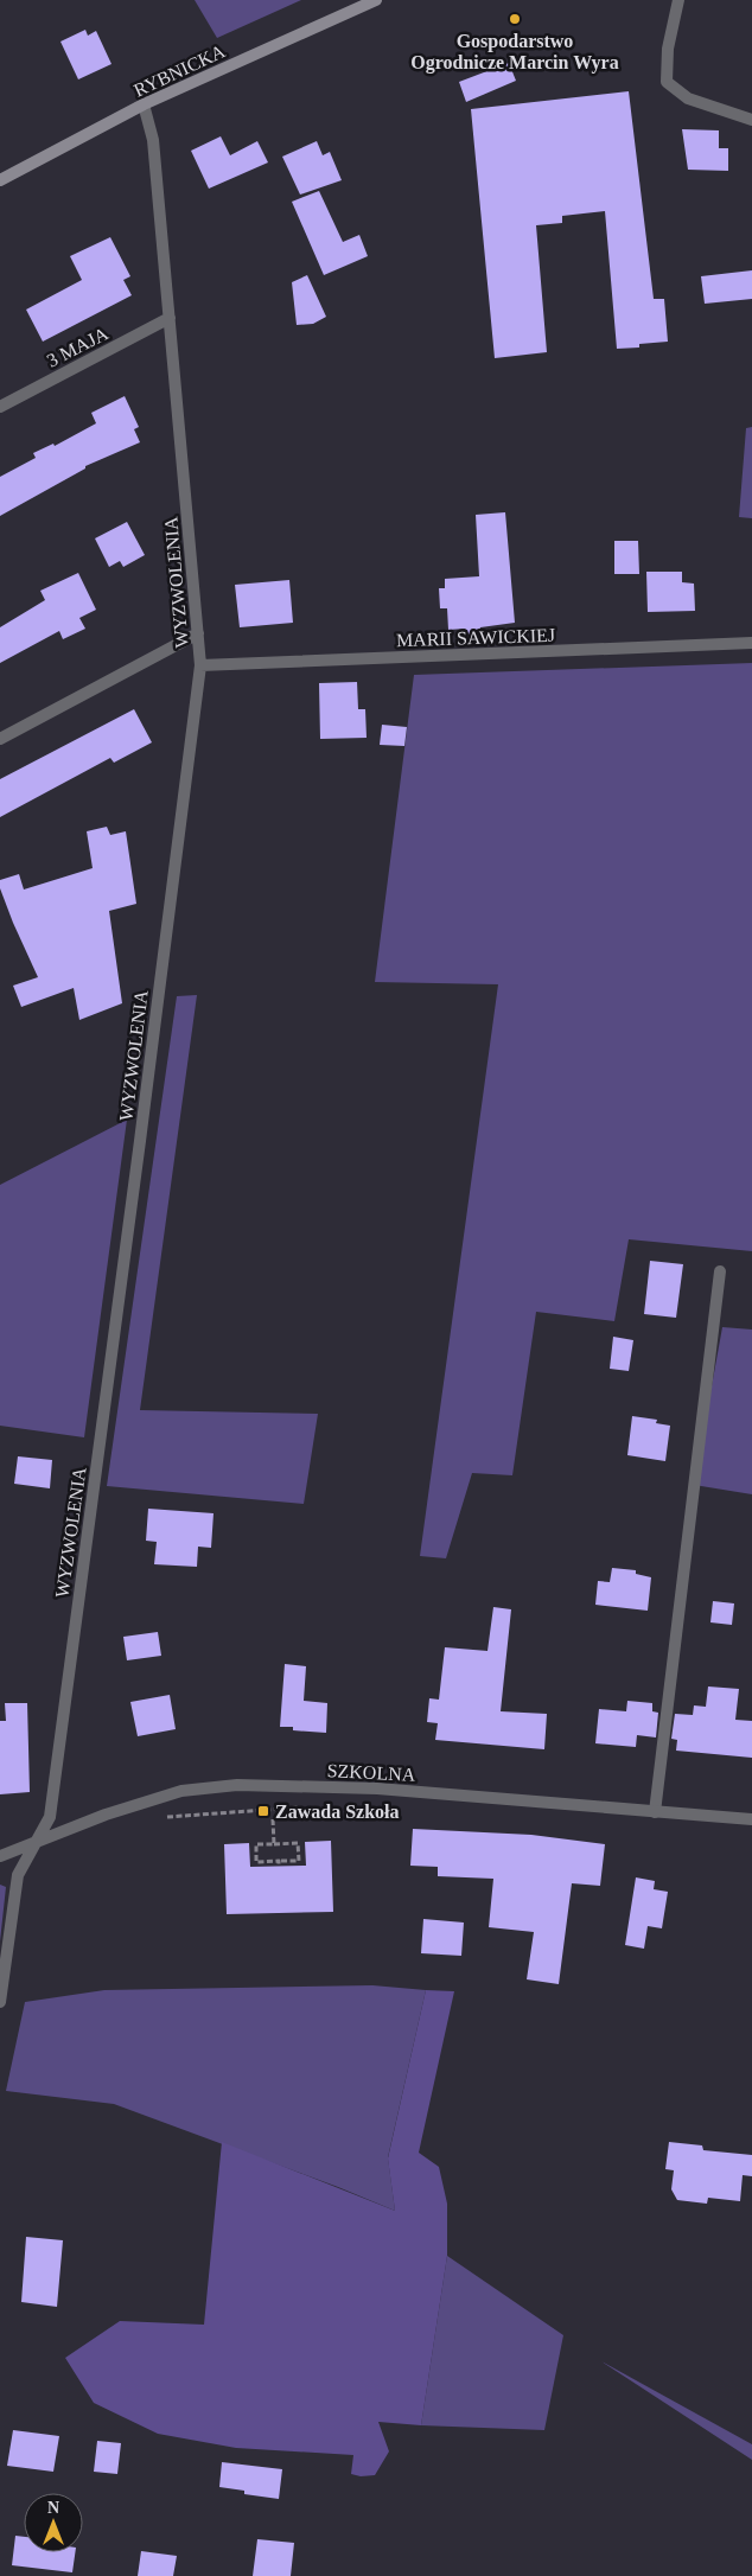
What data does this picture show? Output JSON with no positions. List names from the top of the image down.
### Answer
{
  "streets": {
    "main road": ["RYBNICKA"],
    "street": [
      "3 MAJA",
      "WYZWOLENIA",
      "MARII SAWICKIEJ",
      "SZKOLNA"
    ]
  },
  "crossings": [
    ["RYBNICKA", "WYZWOLENIA"],
    ["3 MAJA", "WYZWOLENIA"],
    ["WYZWOLENIA", "MARII SAWICKIEJ"],
    ["WYZWOLENIA", "SZKOLNA"]
  ],
  "places": {
    "other": ["Gospodarstwo Ogrodnicze Marcin Wyra"],
    "transit": ["Zawada Szkoła"]
  },
  "north": "top"
}
